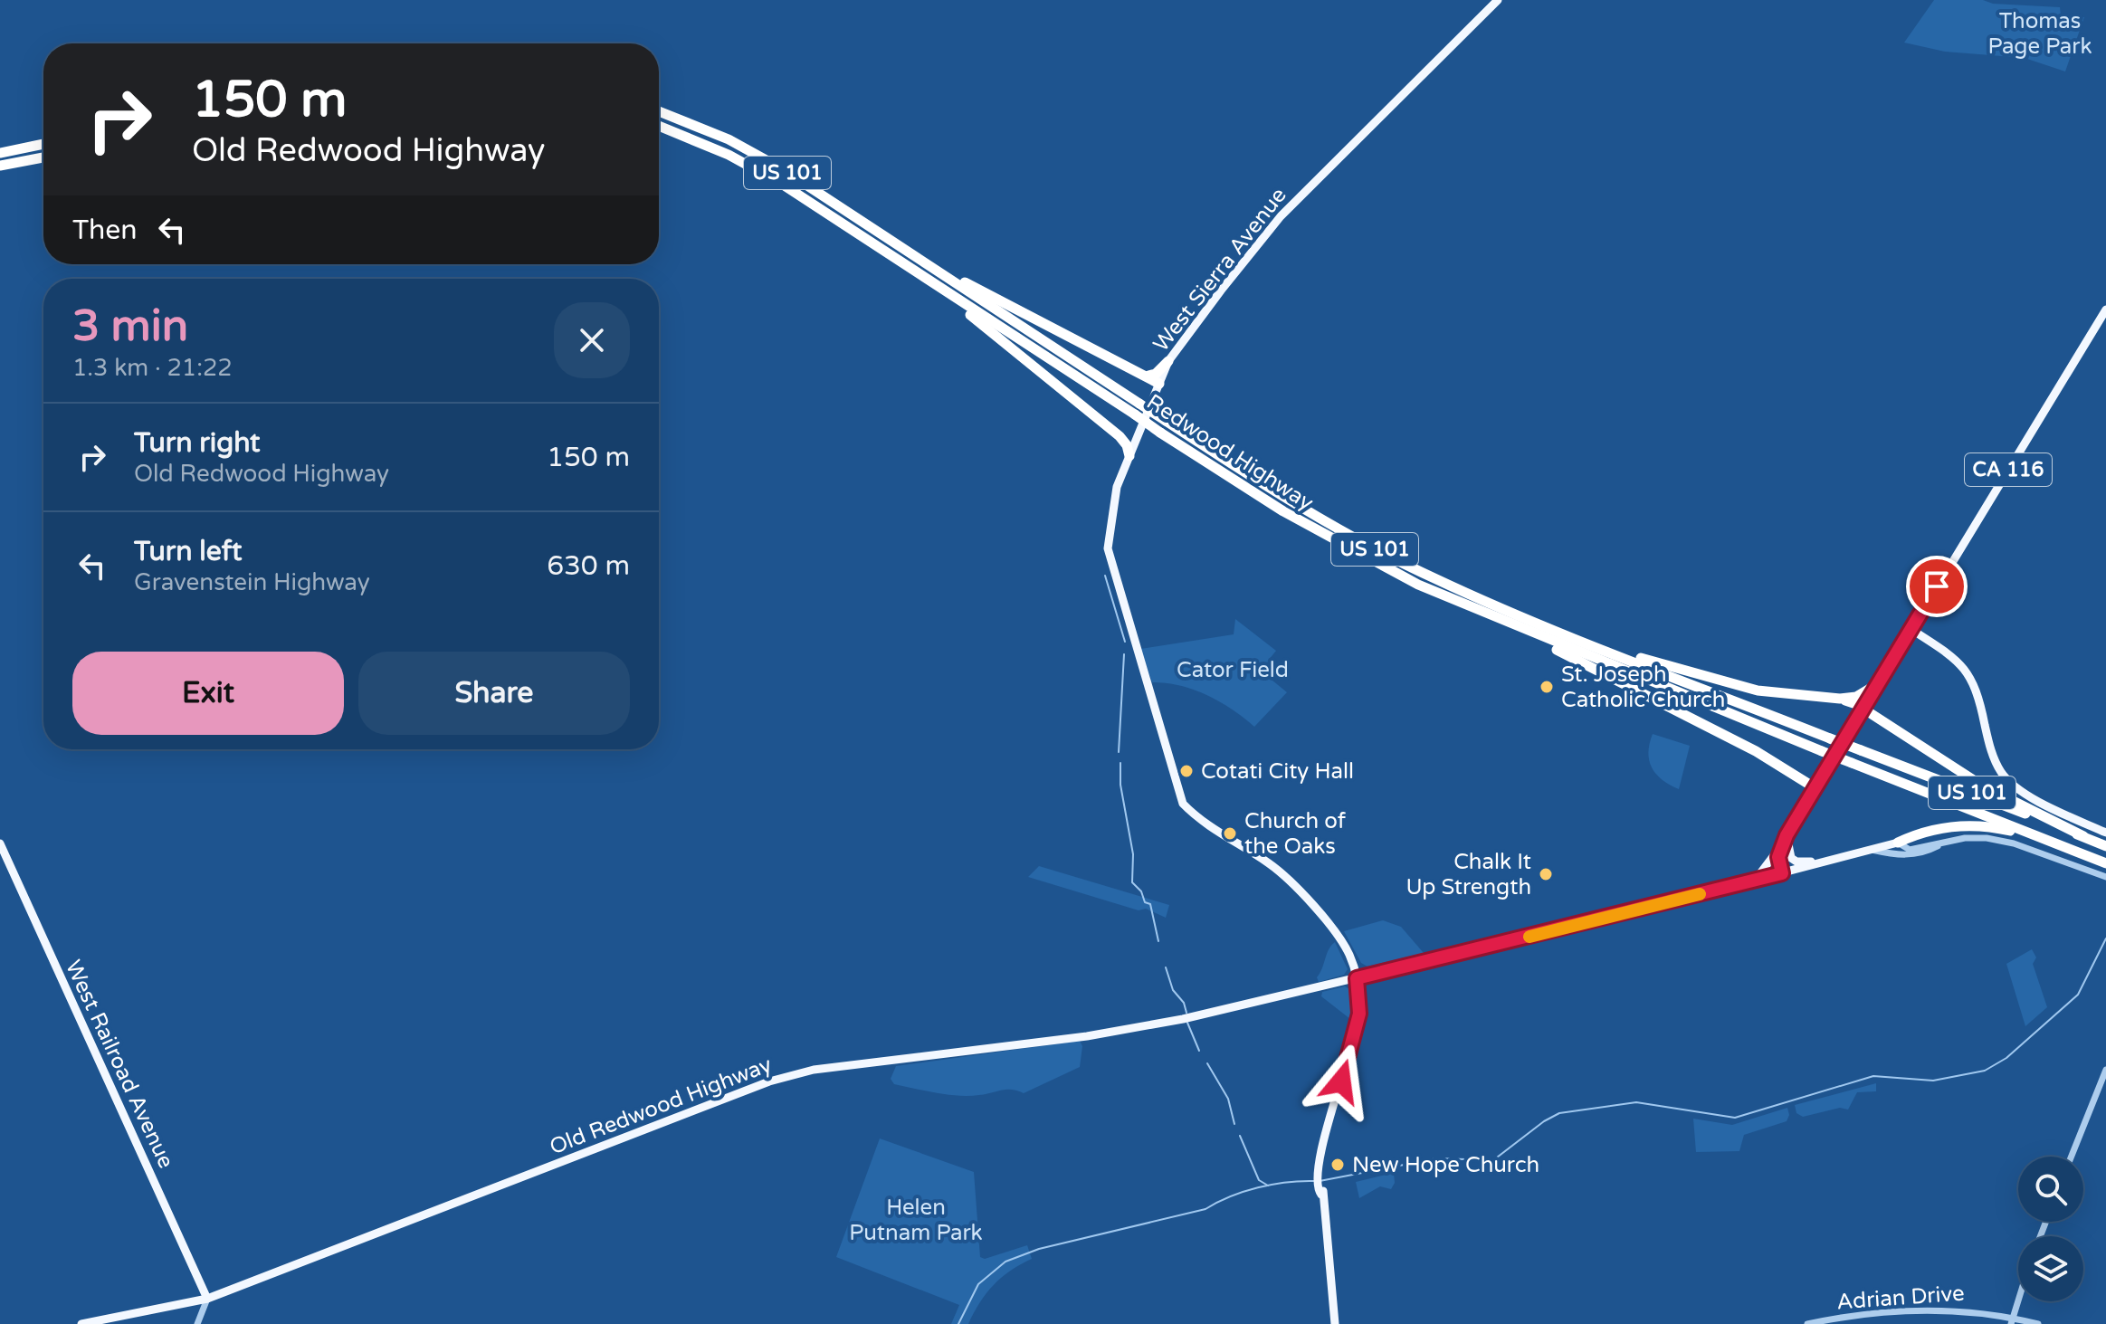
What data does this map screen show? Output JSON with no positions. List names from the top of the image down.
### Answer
{
  "streets": {
    "highway": ["US 101", "Redwood Highway"],
    "main road": [
      "West Sierra Avenue",
      "CA 116",
      "West Railroad Avenue",
      "Old Redwood Highway"
    ],
    "street": ["Adrian Drive"]
  },
  "crossings": [
    ["West Sierra Avenue", "Old Redwood Highway"],
    ["West Railroad Avenue", "Old Redwood Highway"]
  ],
  "parks": ["Thomas Page Park", "Cator Field", "Helen Putnam Park"],
  "places": [
    "St. Joseph Catholic Church",
    "Cotati City Hall",
    "Church of the Oaks",
    "Chalk It Up Strength",
    "New Hope Church"
  ],
  "page": {
    "turn": ["150 m", "Old Redwood Highway"],
    "then": "Then",
    "heading": ["3 min", "1.3 km · 21:22"],
    "list": [
      {
        "name": "Turn right",
        "note": "Old Redwood Highway",
        "value": "150 m"
      },
      {
        "name": "Turn left",
        "note": "Gravenstein Highway",
        "value": "630 m"
      }
    ],
    "buttons": ["Exit", "Share"]
  }
}
